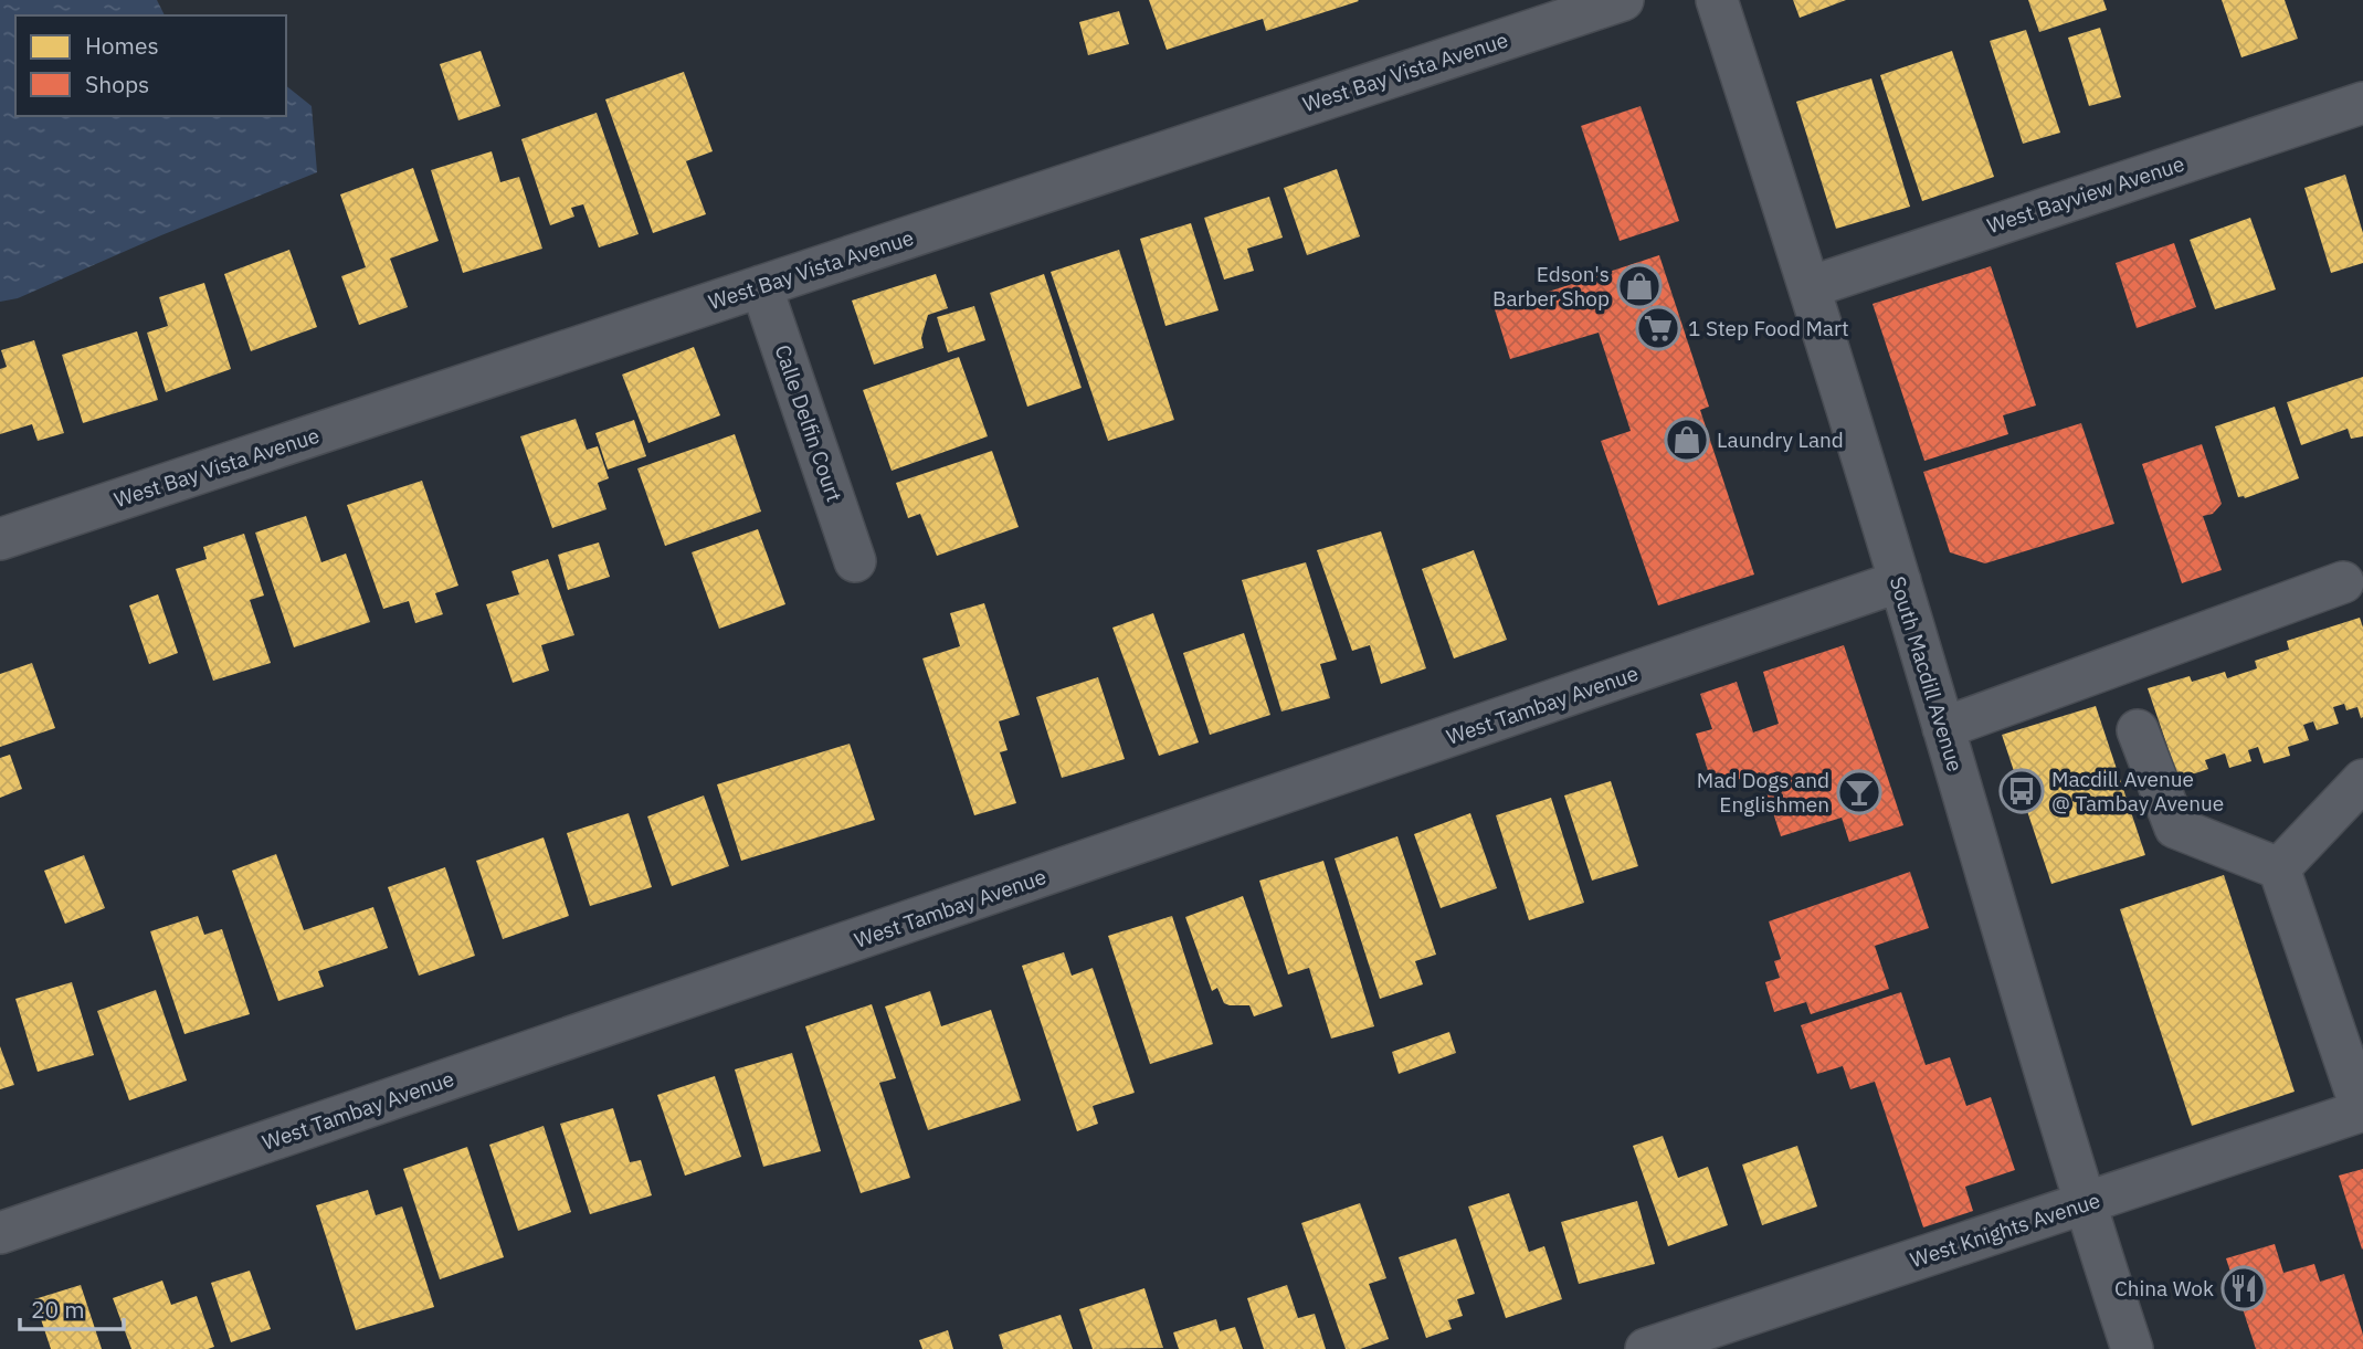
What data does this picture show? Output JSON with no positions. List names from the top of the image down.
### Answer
{
  "streets": {
    "street": [
      "West Bay Vista Avenue",
      "West Bayview Avenue",
      "Calle Delfin Court",
      "South Macdill Avenue",
      "West Tambay Avenue",
      "West Knights Avenue"
    ]
  },
  "crossings": [
    ["West Bay Vista Avenue", "Calle Delfin Court"],
    ["West Bayview Avenue", "South Macdill Avenue"],
    ["South Macdill Avenue", "West Tambay Avenue"],
    ["South Macdill Avenue", "West Knights Avenue"]
  ],
  "places": {
    "shop": ["Edson's Barber Shop", "Laundry Land"],
    "supermarket": ["1 Step Food Mart"],
    "bus stop": ["Macdill Avenue @ Tambay Avenue"],
    "bar": ["Mad Dogs and Englishmen"],
    "restaurant": ["China Wok"]
  },
  "legend": ["Homes", "Shops"],
  "scale_bar": "20 m"
}
